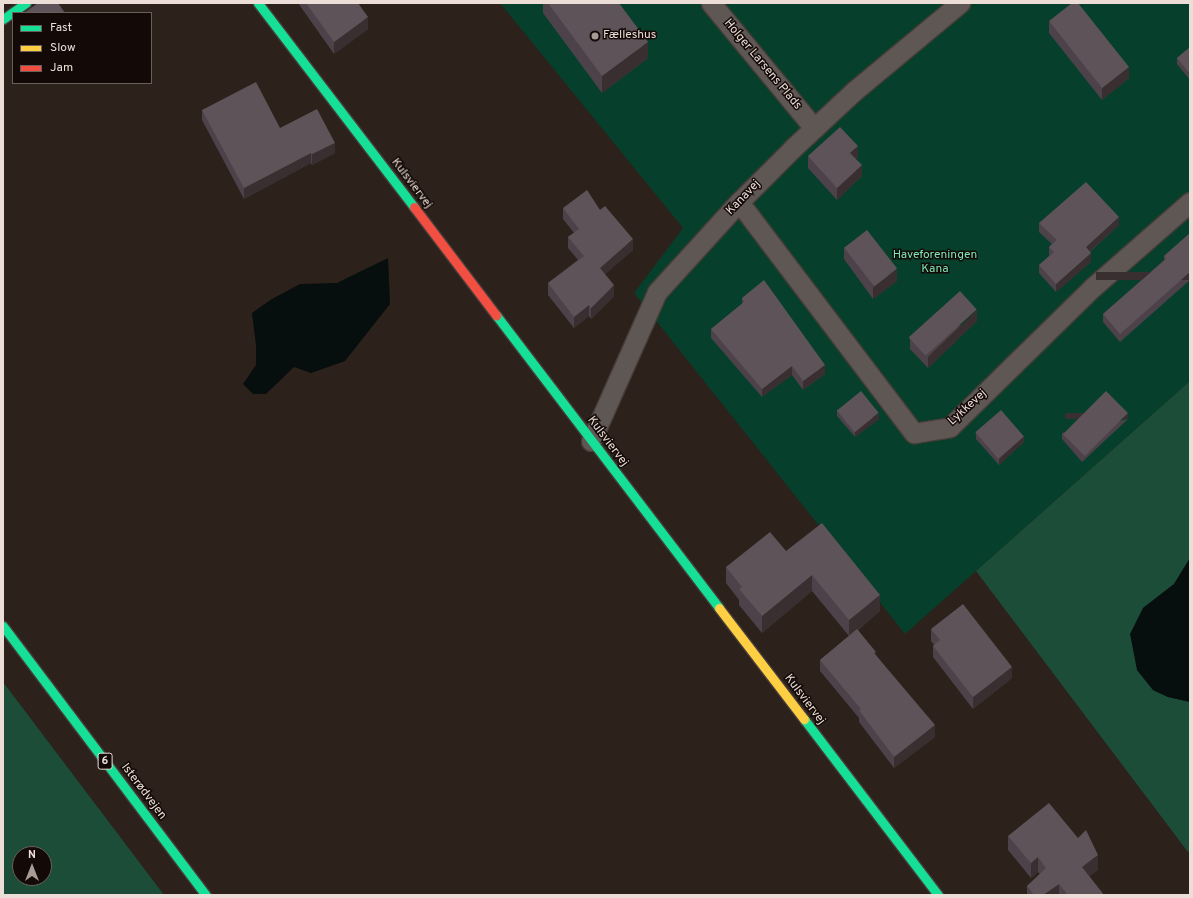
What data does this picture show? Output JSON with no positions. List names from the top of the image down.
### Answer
{
  "streets": {
    "main road": ["Kulsviervej", "6", "Isterødvejen"],
    "lane": ["Holger Larsens Plads", "Kanavej", "Lykkevej"]
  },
  "crossings": [
    ["Holger Larsens Plads", "Kanavej"],
    ["Kulsviervej", "Kanavej"],
    ["Kanavej", "Lykkevej"]
  ],
  "parks": ["Haveforeningen Kana"],
  "places": ["Fælleshus"],
  "legend": ["Fast", "Slow", "Jam"],
  "north": "top"
}
